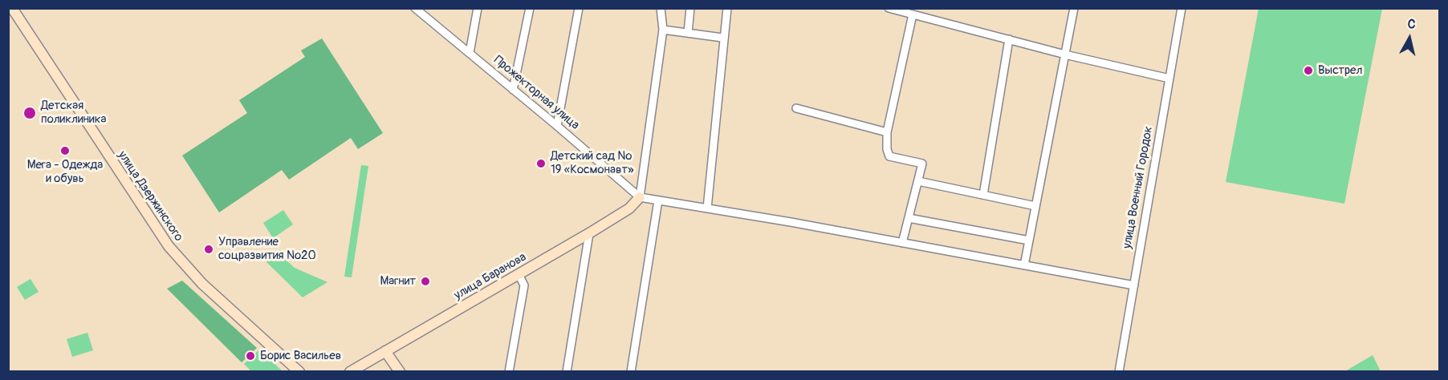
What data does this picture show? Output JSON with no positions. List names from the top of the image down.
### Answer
{
  "streets": {
    "street": [
      "Прожекторная улица",
      "улица Военный Городок",
      "улица Дзержинского",
      "улица Баранова"
    ]
  },
  "crossings": [
    ["Прожекторная улица", "улица Баранова"]
  ],
  "places": [
    "Выстрел",
    "Детская поликлиника",
    "Мега - Одежда и обувь",
    "Детский сад № 19 «Космонавт»",
    "Управление соцразвития №20",
    "Магнит",
    "Борис Васильев"
  ],
  "north": "top"
}
